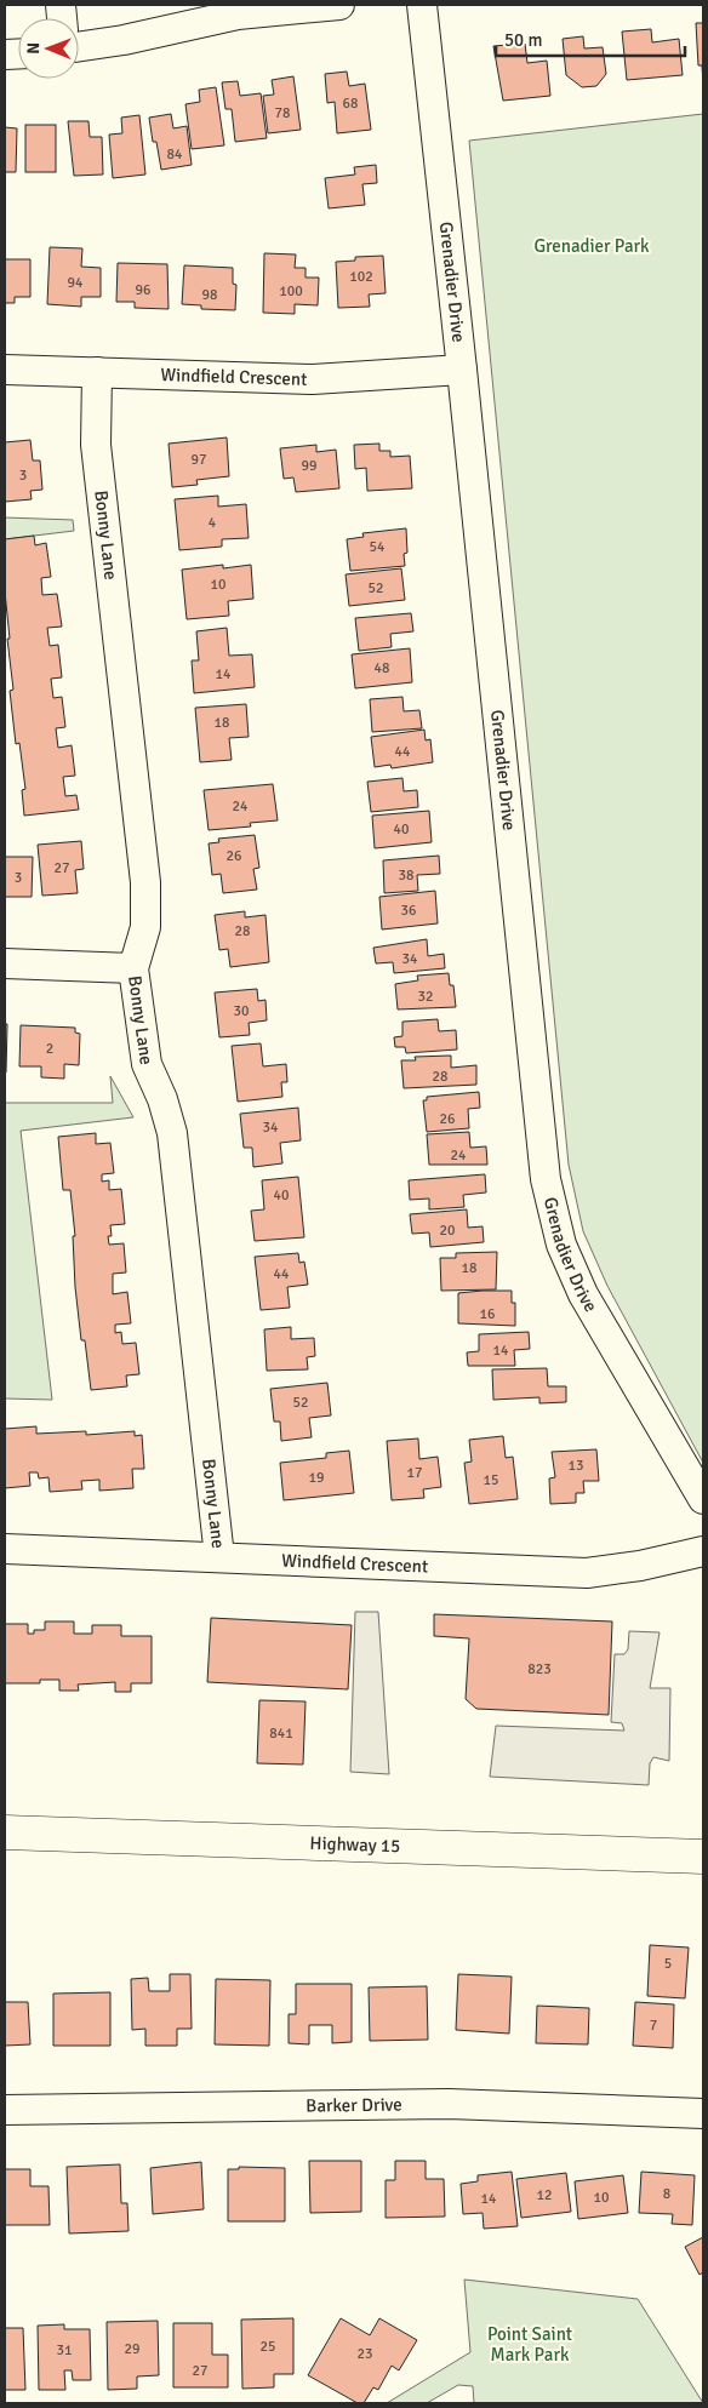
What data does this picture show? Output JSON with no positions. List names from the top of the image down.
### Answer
{
  "streets": {
    "main road": ["Highway 15"],
    "street": [
      "Grenadier Drive",
      "Windfield Crescent",
      "Bonny Lane",
      "Barker Drive"
    ]
  },
  "crossings": [
    ["Grenadier Drive", "Windfield Crescent"],
    ["Windfield Crescent", "Bonny Lane"]
  ],
  "parks": ["Grenadier Park", "Point Saint Mark Park"],
  "house_numbers": [
    "68",
    "78",
    "84",
    "102",
    "94",
    "96",
    "100",
    "98",
    "97",
    "99",
    "3",
    "4",
    "54",
    "10",
    "52",
    "48",
    "14",
    "18",
    "44",
    "24",
    "40",
    "26",
    "27",
    "38",
    "3",
    "36",
    "28",
    "34",
    "32",
    "30",
    "2",
    "28",
    "26",
    "34",
    "24",
    "40",
    "20",
    "18",
    "44",
    "16",
    "14",
    "52",
    "13",
    "17",
    "19",
    "15",
    "823",
    "841",
    "5",
    "7",
    "8",
    "12",
    "10",
    "14",
    "25",
    "29",
    "31",
    "23",
    "27"
  ],
  "scale_bar": "50 m",
  "north": "left"
}
